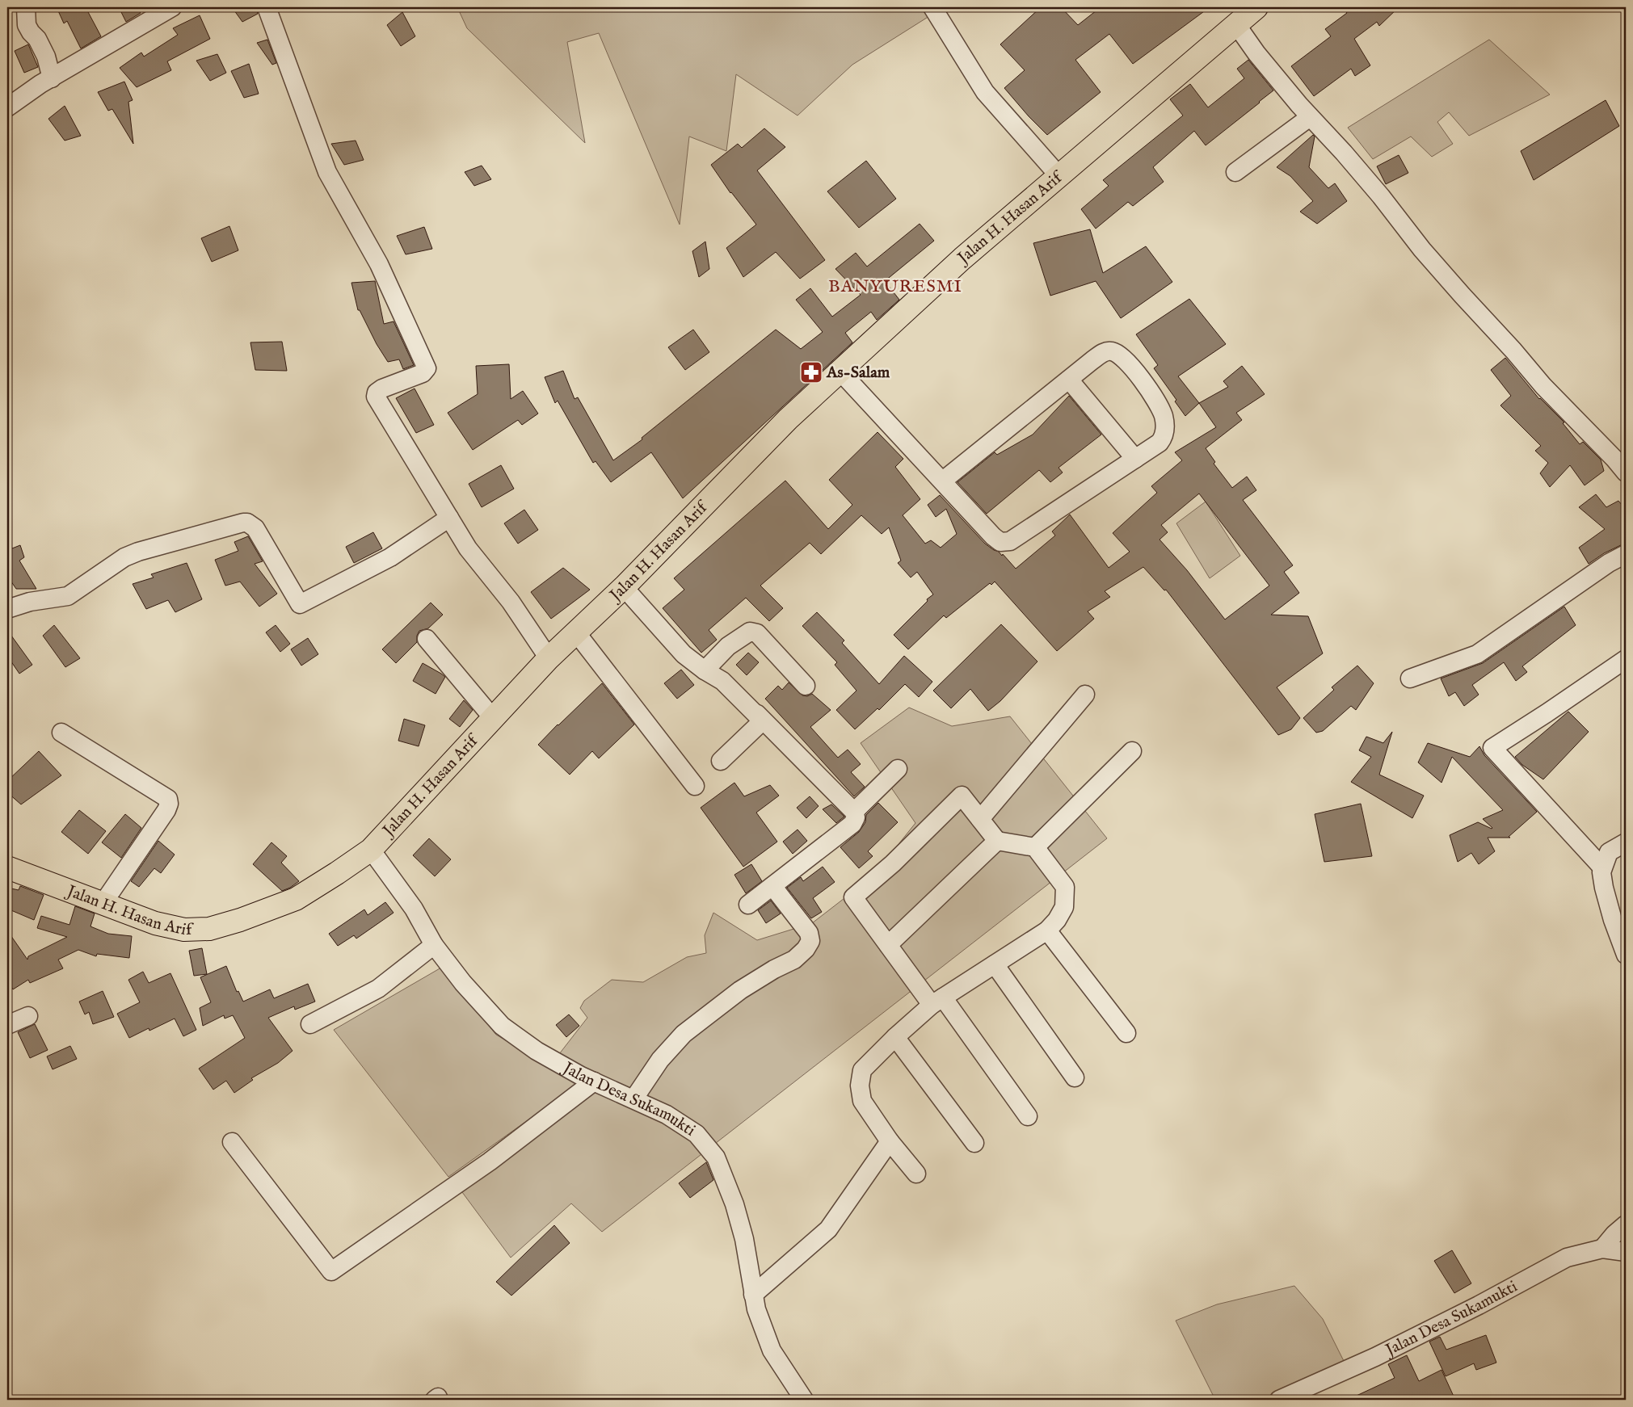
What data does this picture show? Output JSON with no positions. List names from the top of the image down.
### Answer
{
  "streets": {
    "main road": ["Jalan H. Hasan Arif"],
    "street": ["Jalan Desa Sukamukti"]
  },
  "crossings": [
    ["Jalan H. Hasan Arif", "Jalan Desa Sukamukti"]
  ],
  "districts": ["BANYURESMI"],
  "places": {
    "pharmacy": ["As-Salam"]
  }
}
